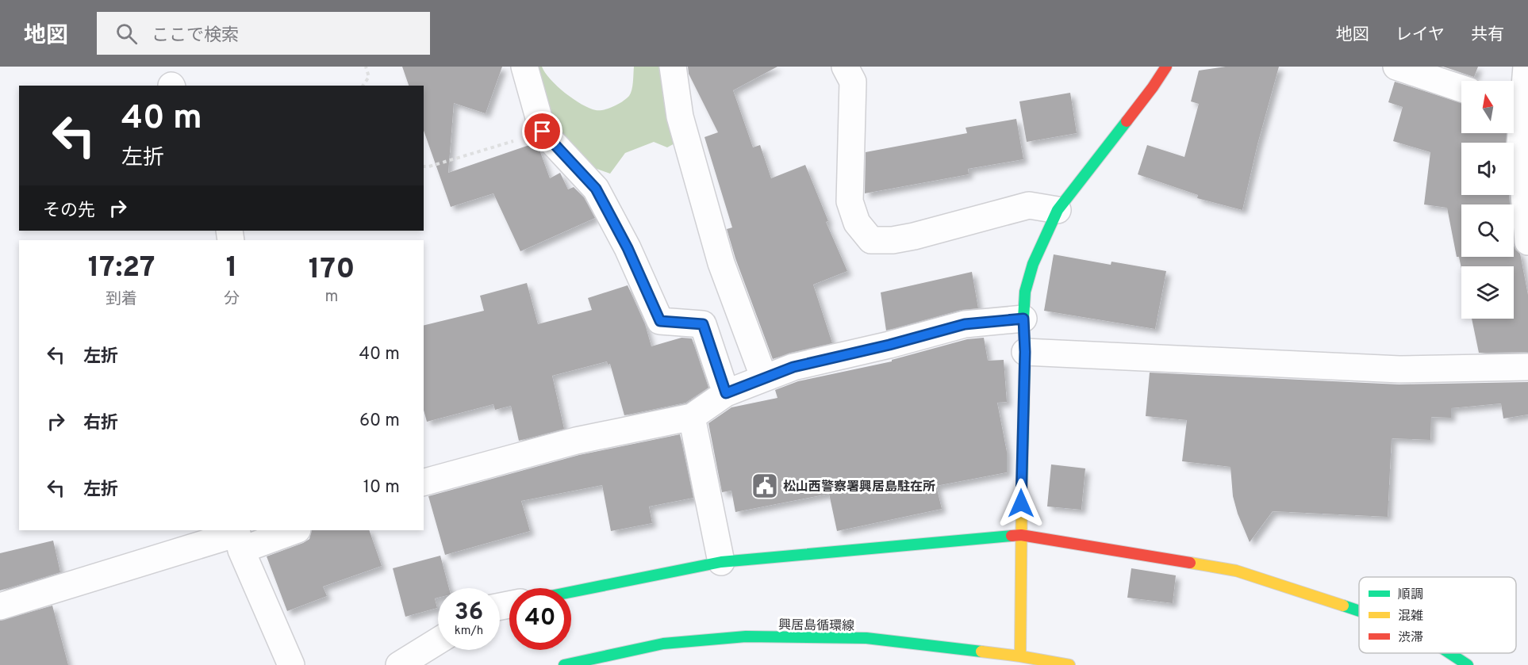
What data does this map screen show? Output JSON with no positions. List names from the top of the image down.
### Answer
{
  "streets": {
    "street": ["興居島循環線"]
  },
  "places": {
    "public building": ["松山西警察署興居島駐在所"]
  },
  "legend": ["順調", "混雑", "渋滞"],
  "north": "top",
  "page": {
    "header": "地図",
    "search": "ここで検索",
    "nav": ["地図", "レイヤ", "共有"],
    "turn": ["40 m", "左折"],
    "then": "その先",
    "eta": [
      "17:27",
      "到着",
      "1",
      "分",
      "170",
      "m"
    ],
    "list": [
      {
        "name": "左折",
        "value": "40 m"
      },
      {
        "name": "右折",
        "value": "60 m"
      },
      {
        "name": "左折",
        "value": "10 m"
      }
    ],
    "speed": "36 km/h",
    "limit": "40"
  }
}
